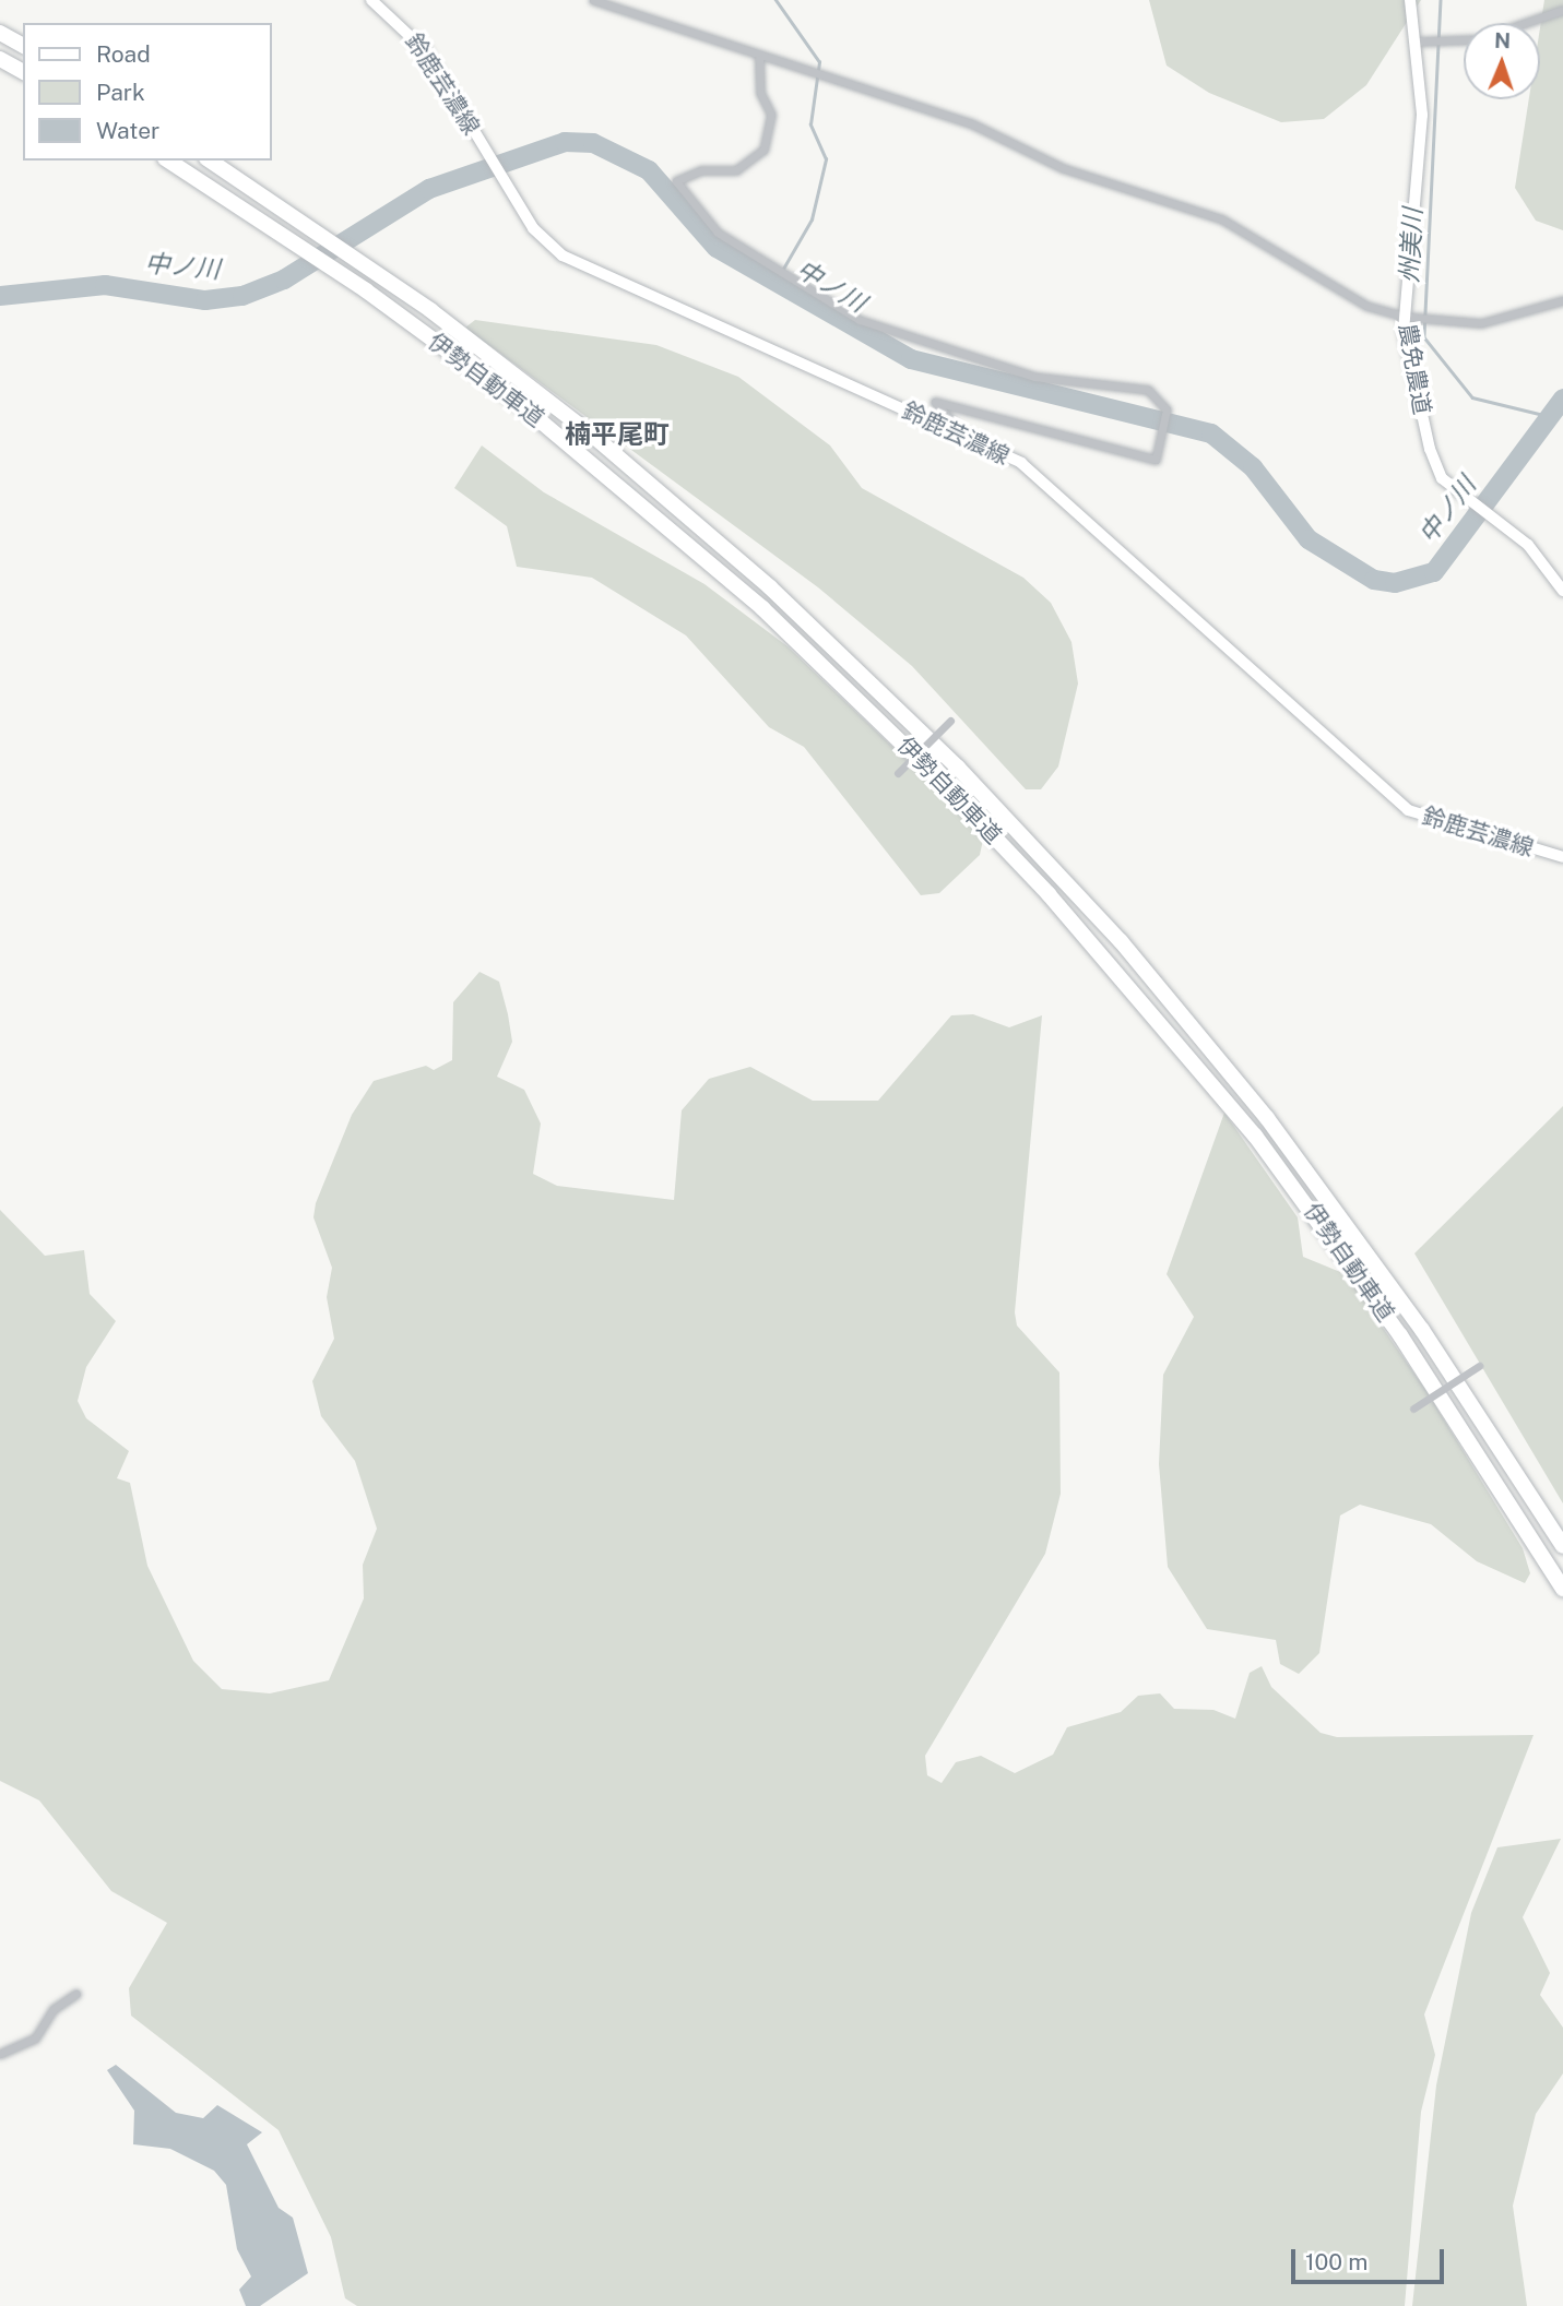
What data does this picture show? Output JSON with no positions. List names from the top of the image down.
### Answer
{
  "streets": {
    "highway": ["伊勢自動車道"],
    "main road": ["鈴鹿芸濃線", "農免農道"]
  },
  "districts": ["楠平尾町"],
  "water": ["州美川", "中ノ川"],
  "legend": ["Road", "Park", "Water"],
  "scale_bar": "100 m",
  "north": "top"
}
